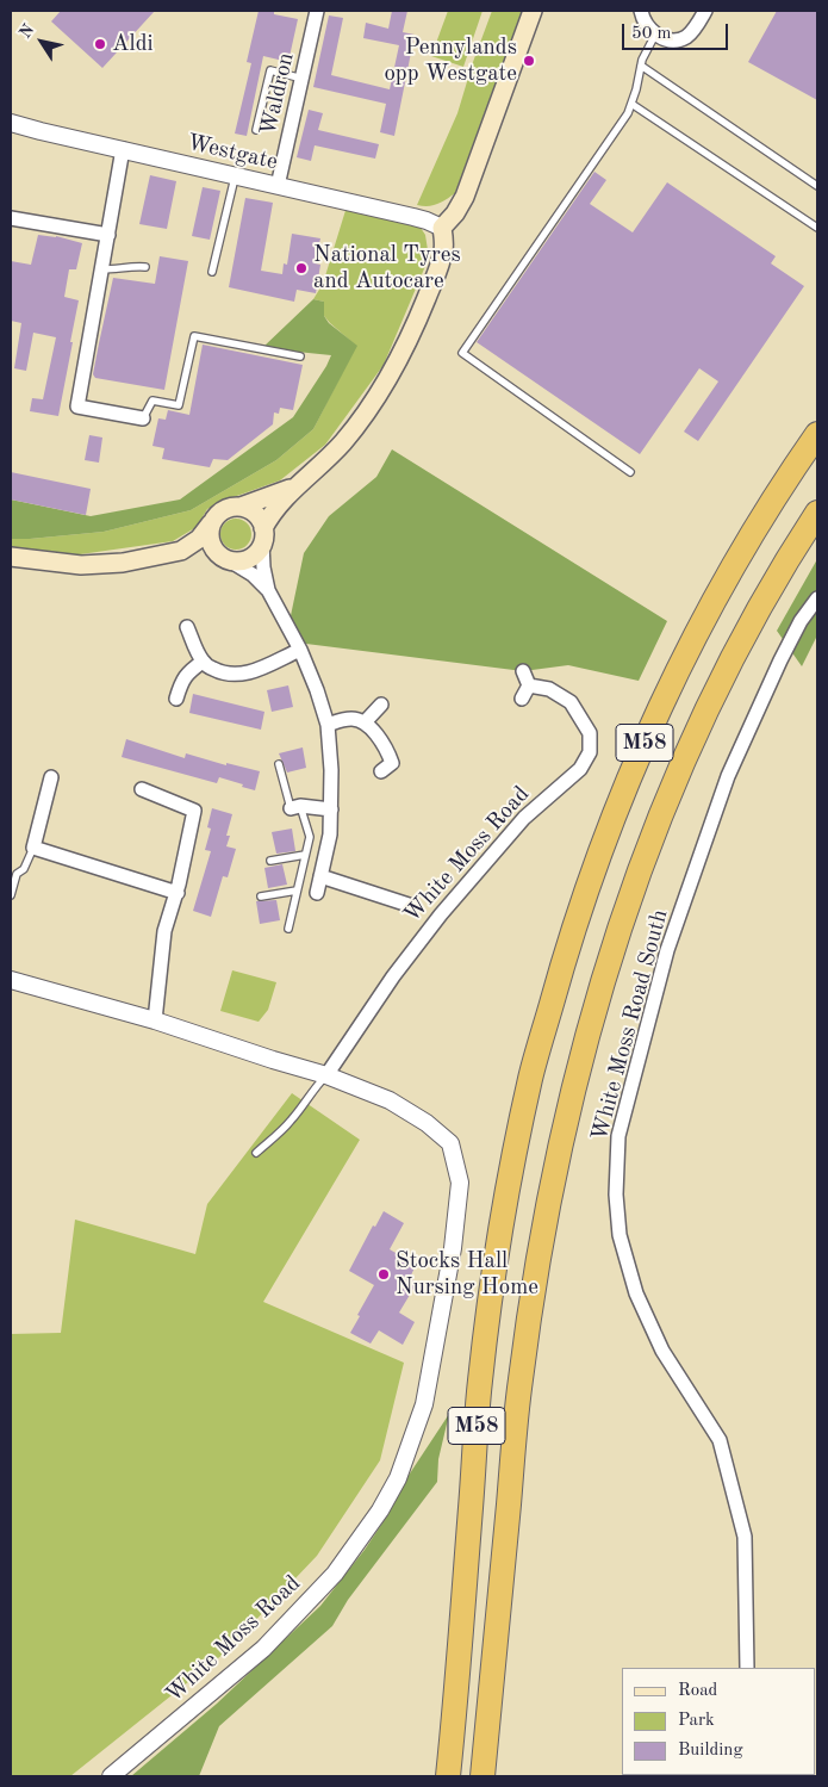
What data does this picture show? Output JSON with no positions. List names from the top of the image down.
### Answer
{
  "streets": {
    "highway": ["M58"],
    "street": [
      "Waldron",
      "Westgate",
      "White Moss Road",
      "White Moss Road South"
    ]
  },
  "crossings": [
    ["Waldron", "Westgate"]
  ],
  "places": [
    "Aldi",
    "Pennylands opp Westgate",
    "National Tyres and Autocare",
    "Stocks Hall Nursing Home"
  ],
  "legend": ["Road", "Park", "Building"],
  "scale_bar": "50 m",
  "north": "top left"
}
